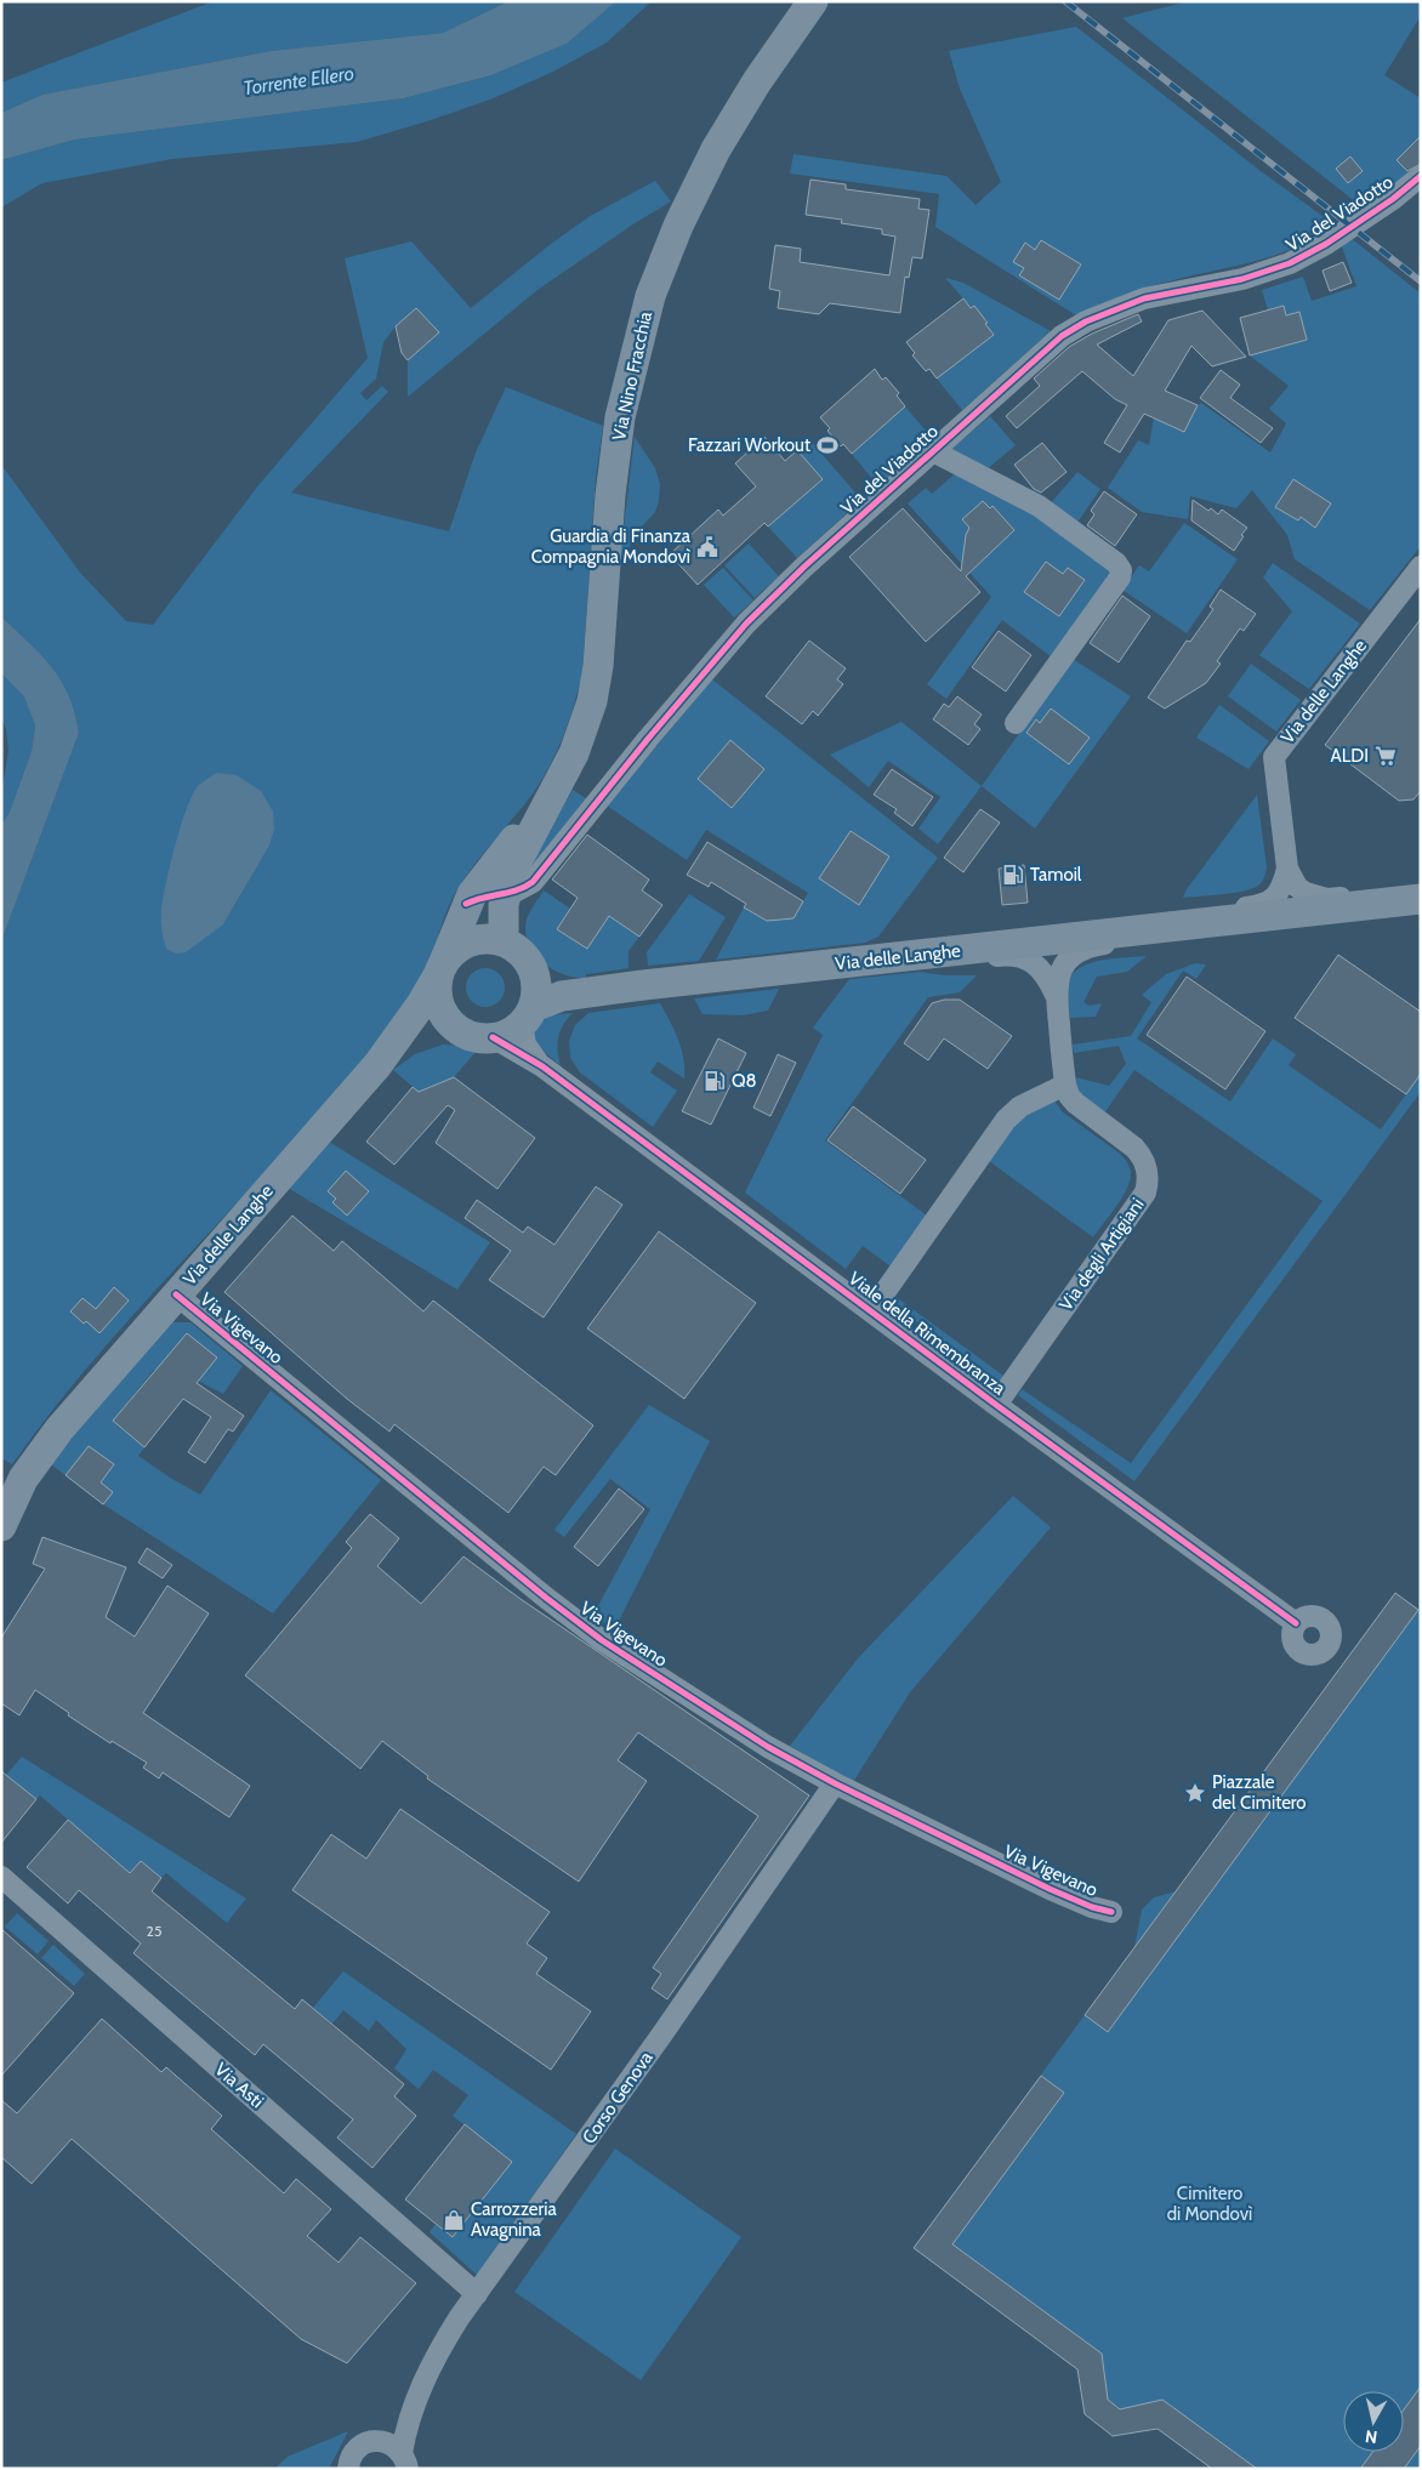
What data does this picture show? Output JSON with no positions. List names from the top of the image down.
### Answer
{
  "streets": {
    "main road": ["Via Nino Fracchia", "Via delle Langhe"],
    "street": [
      "Via del Viadotto",
      "Via degli Artigiani",
      "Via Vigevano",
      "Viale della Rimembranza",
      "Via Asti",
      "Corso Genova"
    ]
  },
  "crossings": [
    ["Via del Viadotto", "Via Nino Fracchia"],
    ["Via Nino Fracchia", "Via delle Langhe"],
    ["Via delle Langhe", "Via degli Artigiani"],
    ["Via delle Langhe", "Via Vigevano"],
    ["Via degli Artigiani", "Viale della Rimembranza"],
    ["Via Vigevano", "Corso Genova"],
    ["Via Asti", "Corso Genova"]
  ],
  "water": ["Torrente Ellero"],
  "parks": ["Cimitero di Mondovì"],
  "places": {
    "sports": ["Fazzari Workout"],
    "public building": ["Guardia di Finanza Compagnia Mondovì"],
    "supermarket": ["ALDI"],
    "fuel station": ["Tamoil", "Q8"],
    "place": ["Piazzale del Cimitero"],
    "shop": ["Carrozzeria Avagnina"]
  },
  "house_numbers": ["25"],
  "north": "bottom"
}
